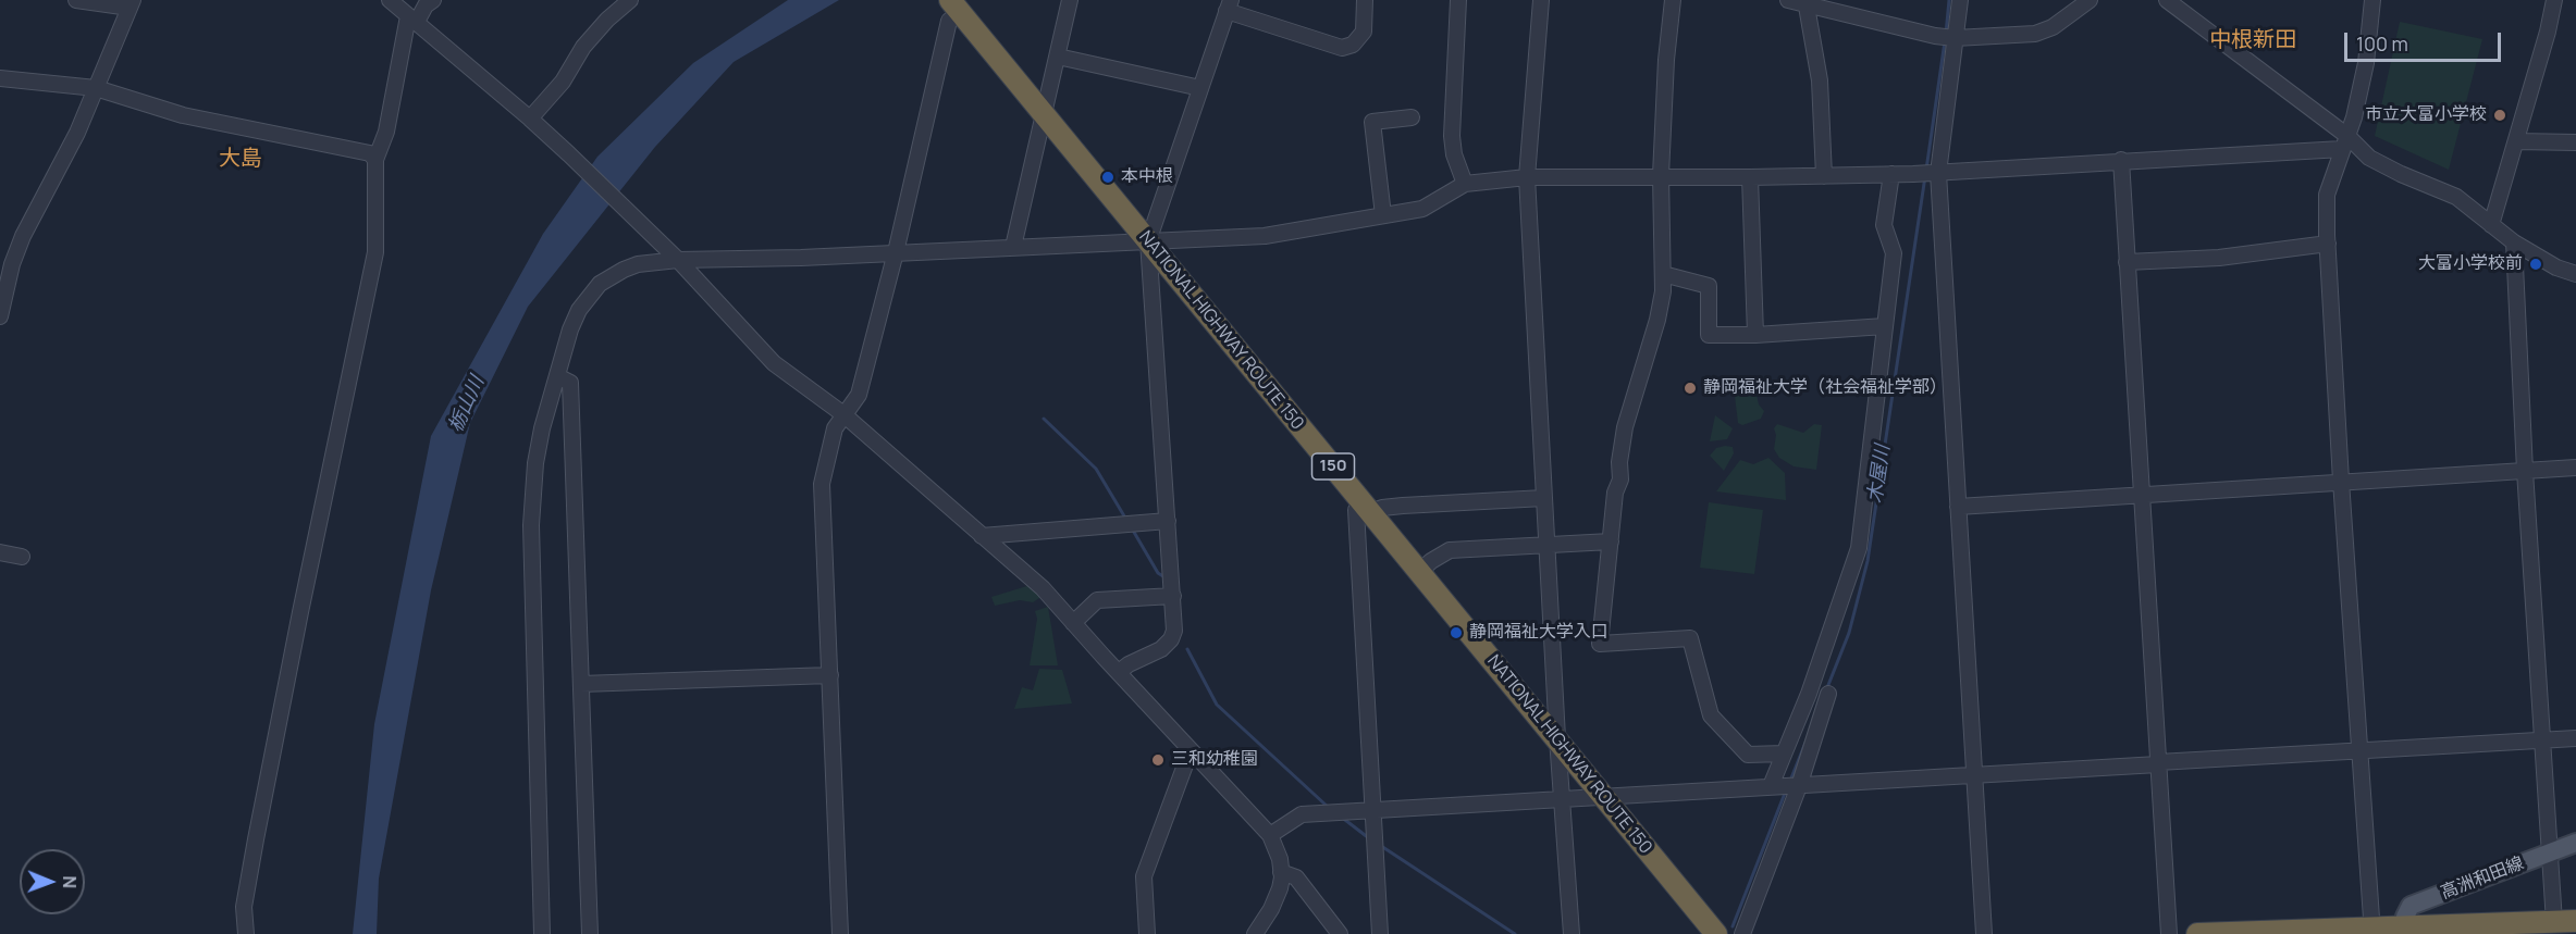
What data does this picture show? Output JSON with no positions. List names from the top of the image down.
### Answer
{
  "streets": {
    "highway": ["NATIONAL HIGHWAY ROUTE 150", "150"],
    "main road": ["高洲和田線"]
  },
  "districts": ["中根新田", "大島"],
  "water": ["栃山川", "木屋川"],
  "places": [
    "市立大富小学校",
    "本中根",
    "大富小学校前",
    "静岡福祉大学（社会福祉学部）",
    "静岡福祉大学入口",
    "三和幼稚園"
  ],
  "scale_bar": "100 m",
  "north": "right"
}
